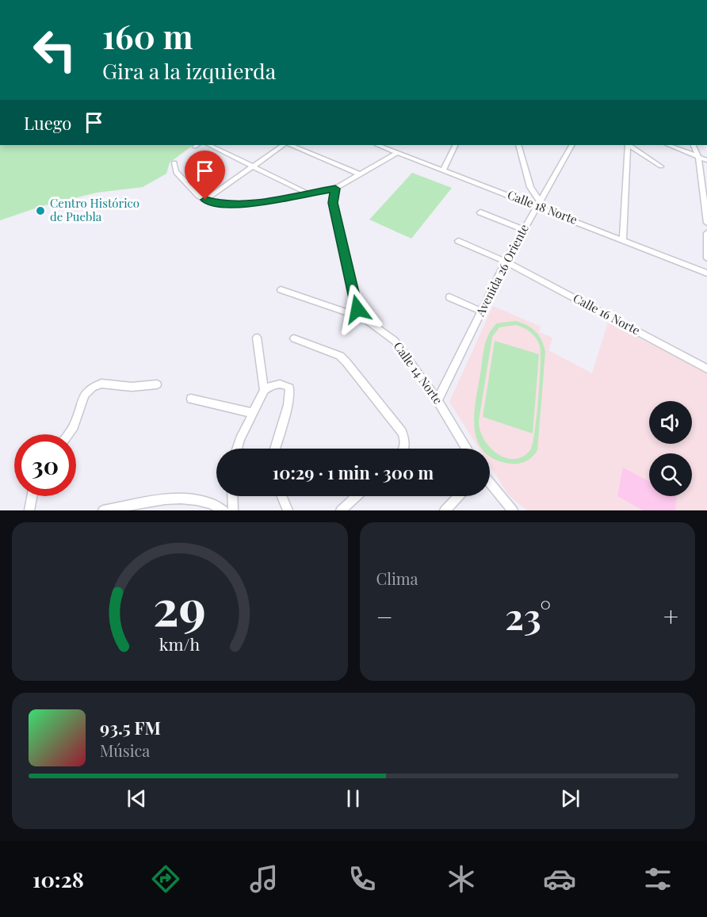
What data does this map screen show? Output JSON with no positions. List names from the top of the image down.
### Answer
{
  "streets": {
    "street": [
      "Calle 18 Norte",
      "Avenida 26 Oriente",
      "Calle 16 Norte",
      "Calle 14 Norte"
    ]
  },
  "crossings": [
    ["Calle 18 Norte", "Avenida 26 Oriente"],
    ["Avenida 26 Oriente", "Calle 16 Norte"],
    ["Avenida 26 Oriente", "Calle 14 Norte"]
  ],
  "places": ["Centro Histórico de Puebla"],
  "page": {
    "turn": ["160 m", "Gira a la izquierda"],
    "then": "Luego",
    "limit": "30",
    "trip": "10:29 · 1 min · 300 m",
    "tile": "Clima",
    "heat": ["−", "23°", "+"],
    "song": ["93.5 FM", "Música"],
    "tabs": "10:28",
    "gauge": ["29", "km/h"]
  }
}
